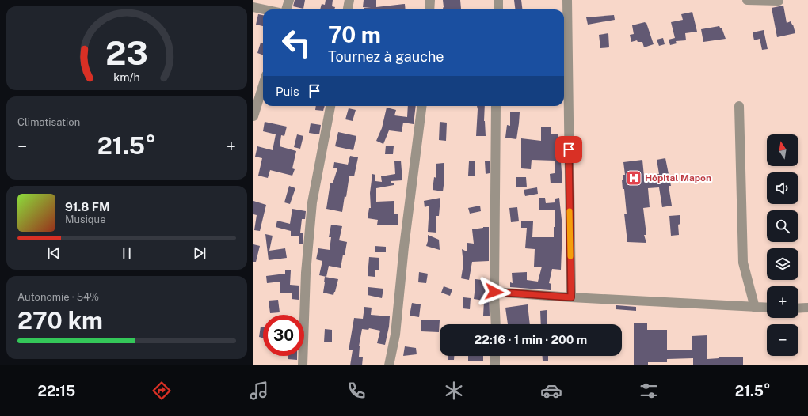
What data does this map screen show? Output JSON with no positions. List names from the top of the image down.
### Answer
{
  "places": {
    "hospital": ["Hôpital Mapon"]
  },
  "north": "top",
  "page": {
    "turn": ["70 m", "Tournez à gauche"],
    "then": "Puis",
    "tile": [
      "Climatisation",
      ["Autonomie · 54%", "270 km"]
    ],
    "heat": ["−", "21.5°", "+"],
    "map_buttons": ["+", "−"],
    "song": ["91.8 FM", "Musique"],
    "limit": "30",
    "trip": "22:16 · 1 min · 200 m",
    "tabs": ["22:15", "21.5°"],
    "gauge": ["23", "km/h"]
  }
}
